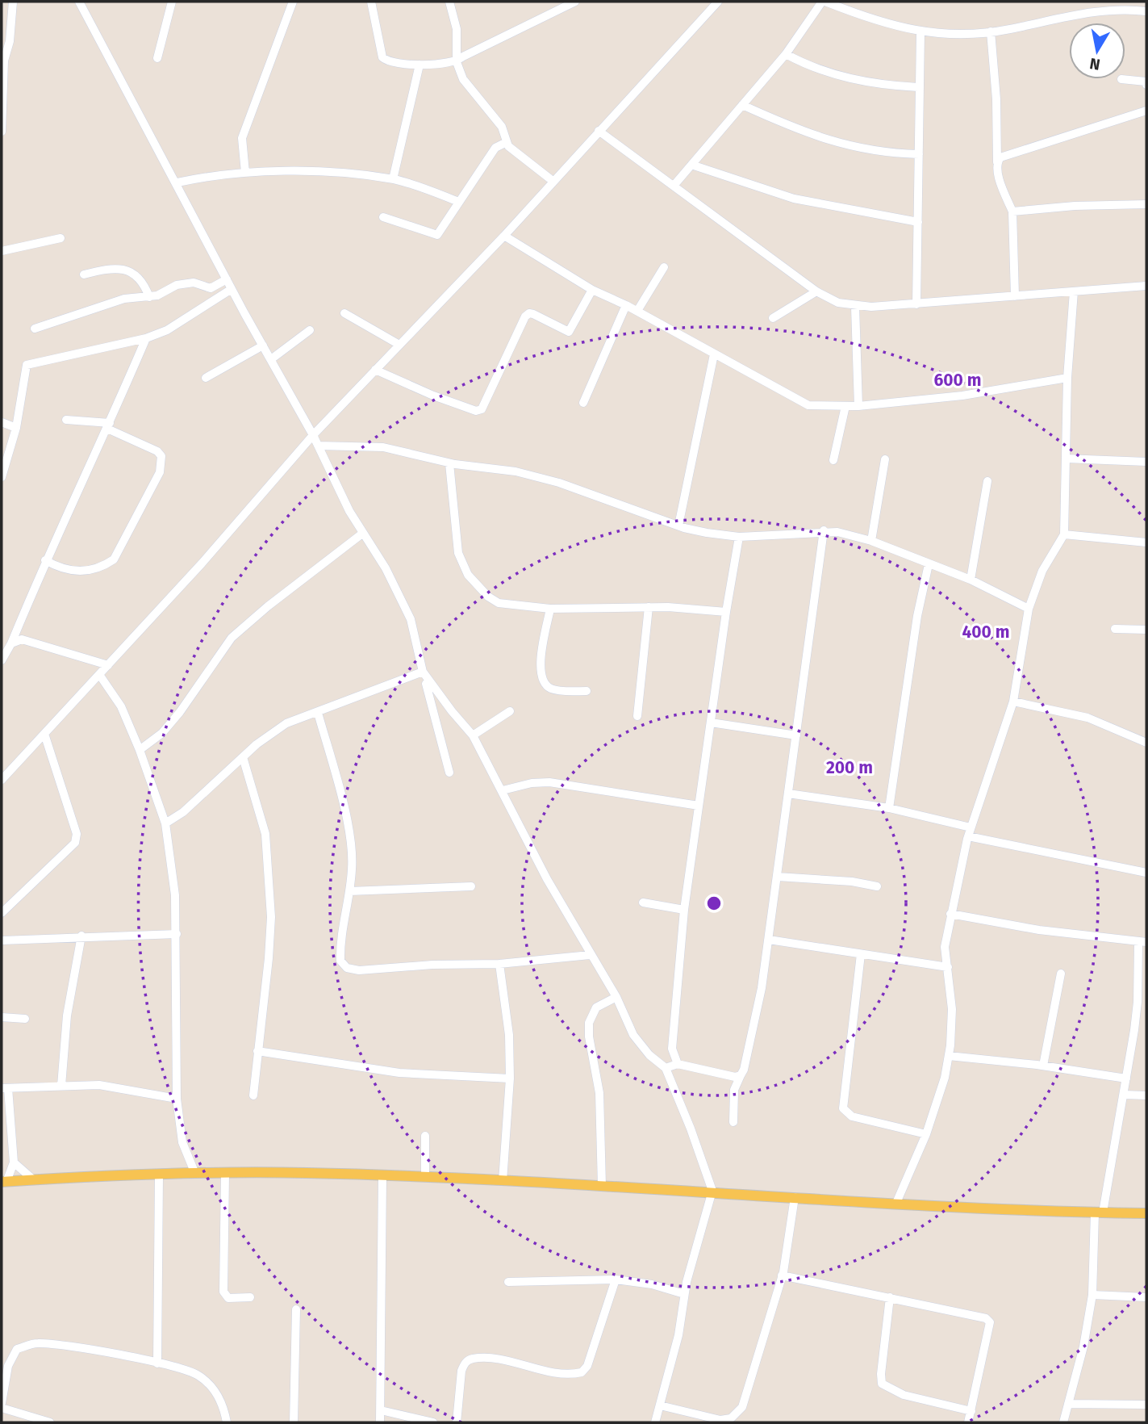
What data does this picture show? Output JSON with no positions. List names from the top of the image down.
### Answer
{
  "north": "bottom",
  "rings": ["600 m", "400 m", "200 m"]
}
